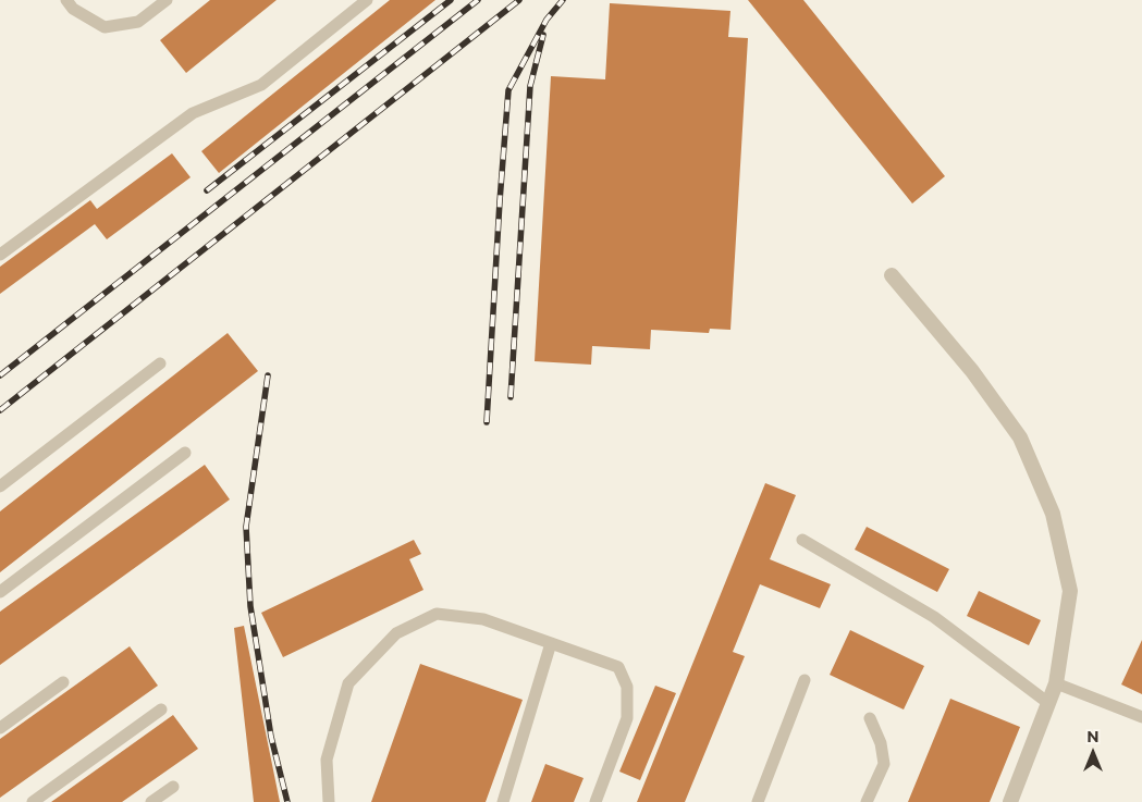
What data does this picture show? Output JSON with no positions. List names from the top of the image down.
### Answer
{
  "north": "top"
}
